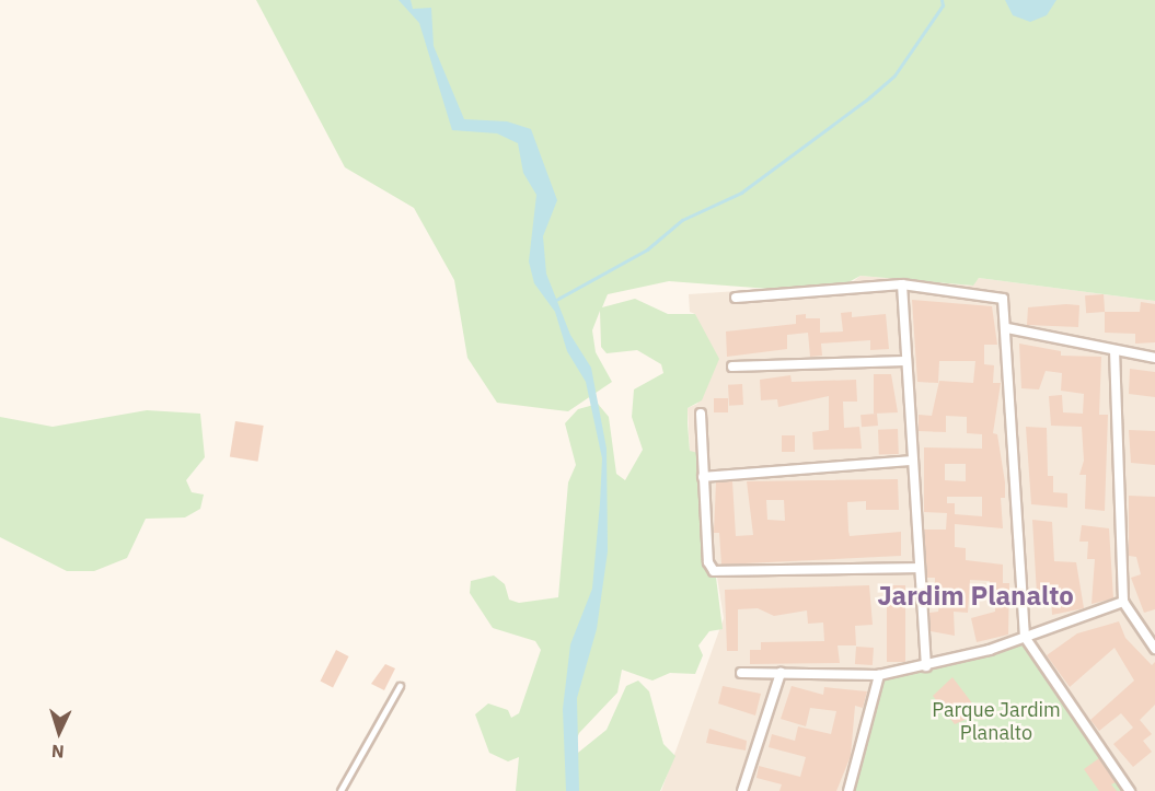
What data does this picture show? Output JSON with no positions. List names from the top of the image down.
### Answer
{
  "districts": ["Jardim Planalto"],
  "parks": ["Parque Jardim Planalto"],
  "north": "bottom"
}
